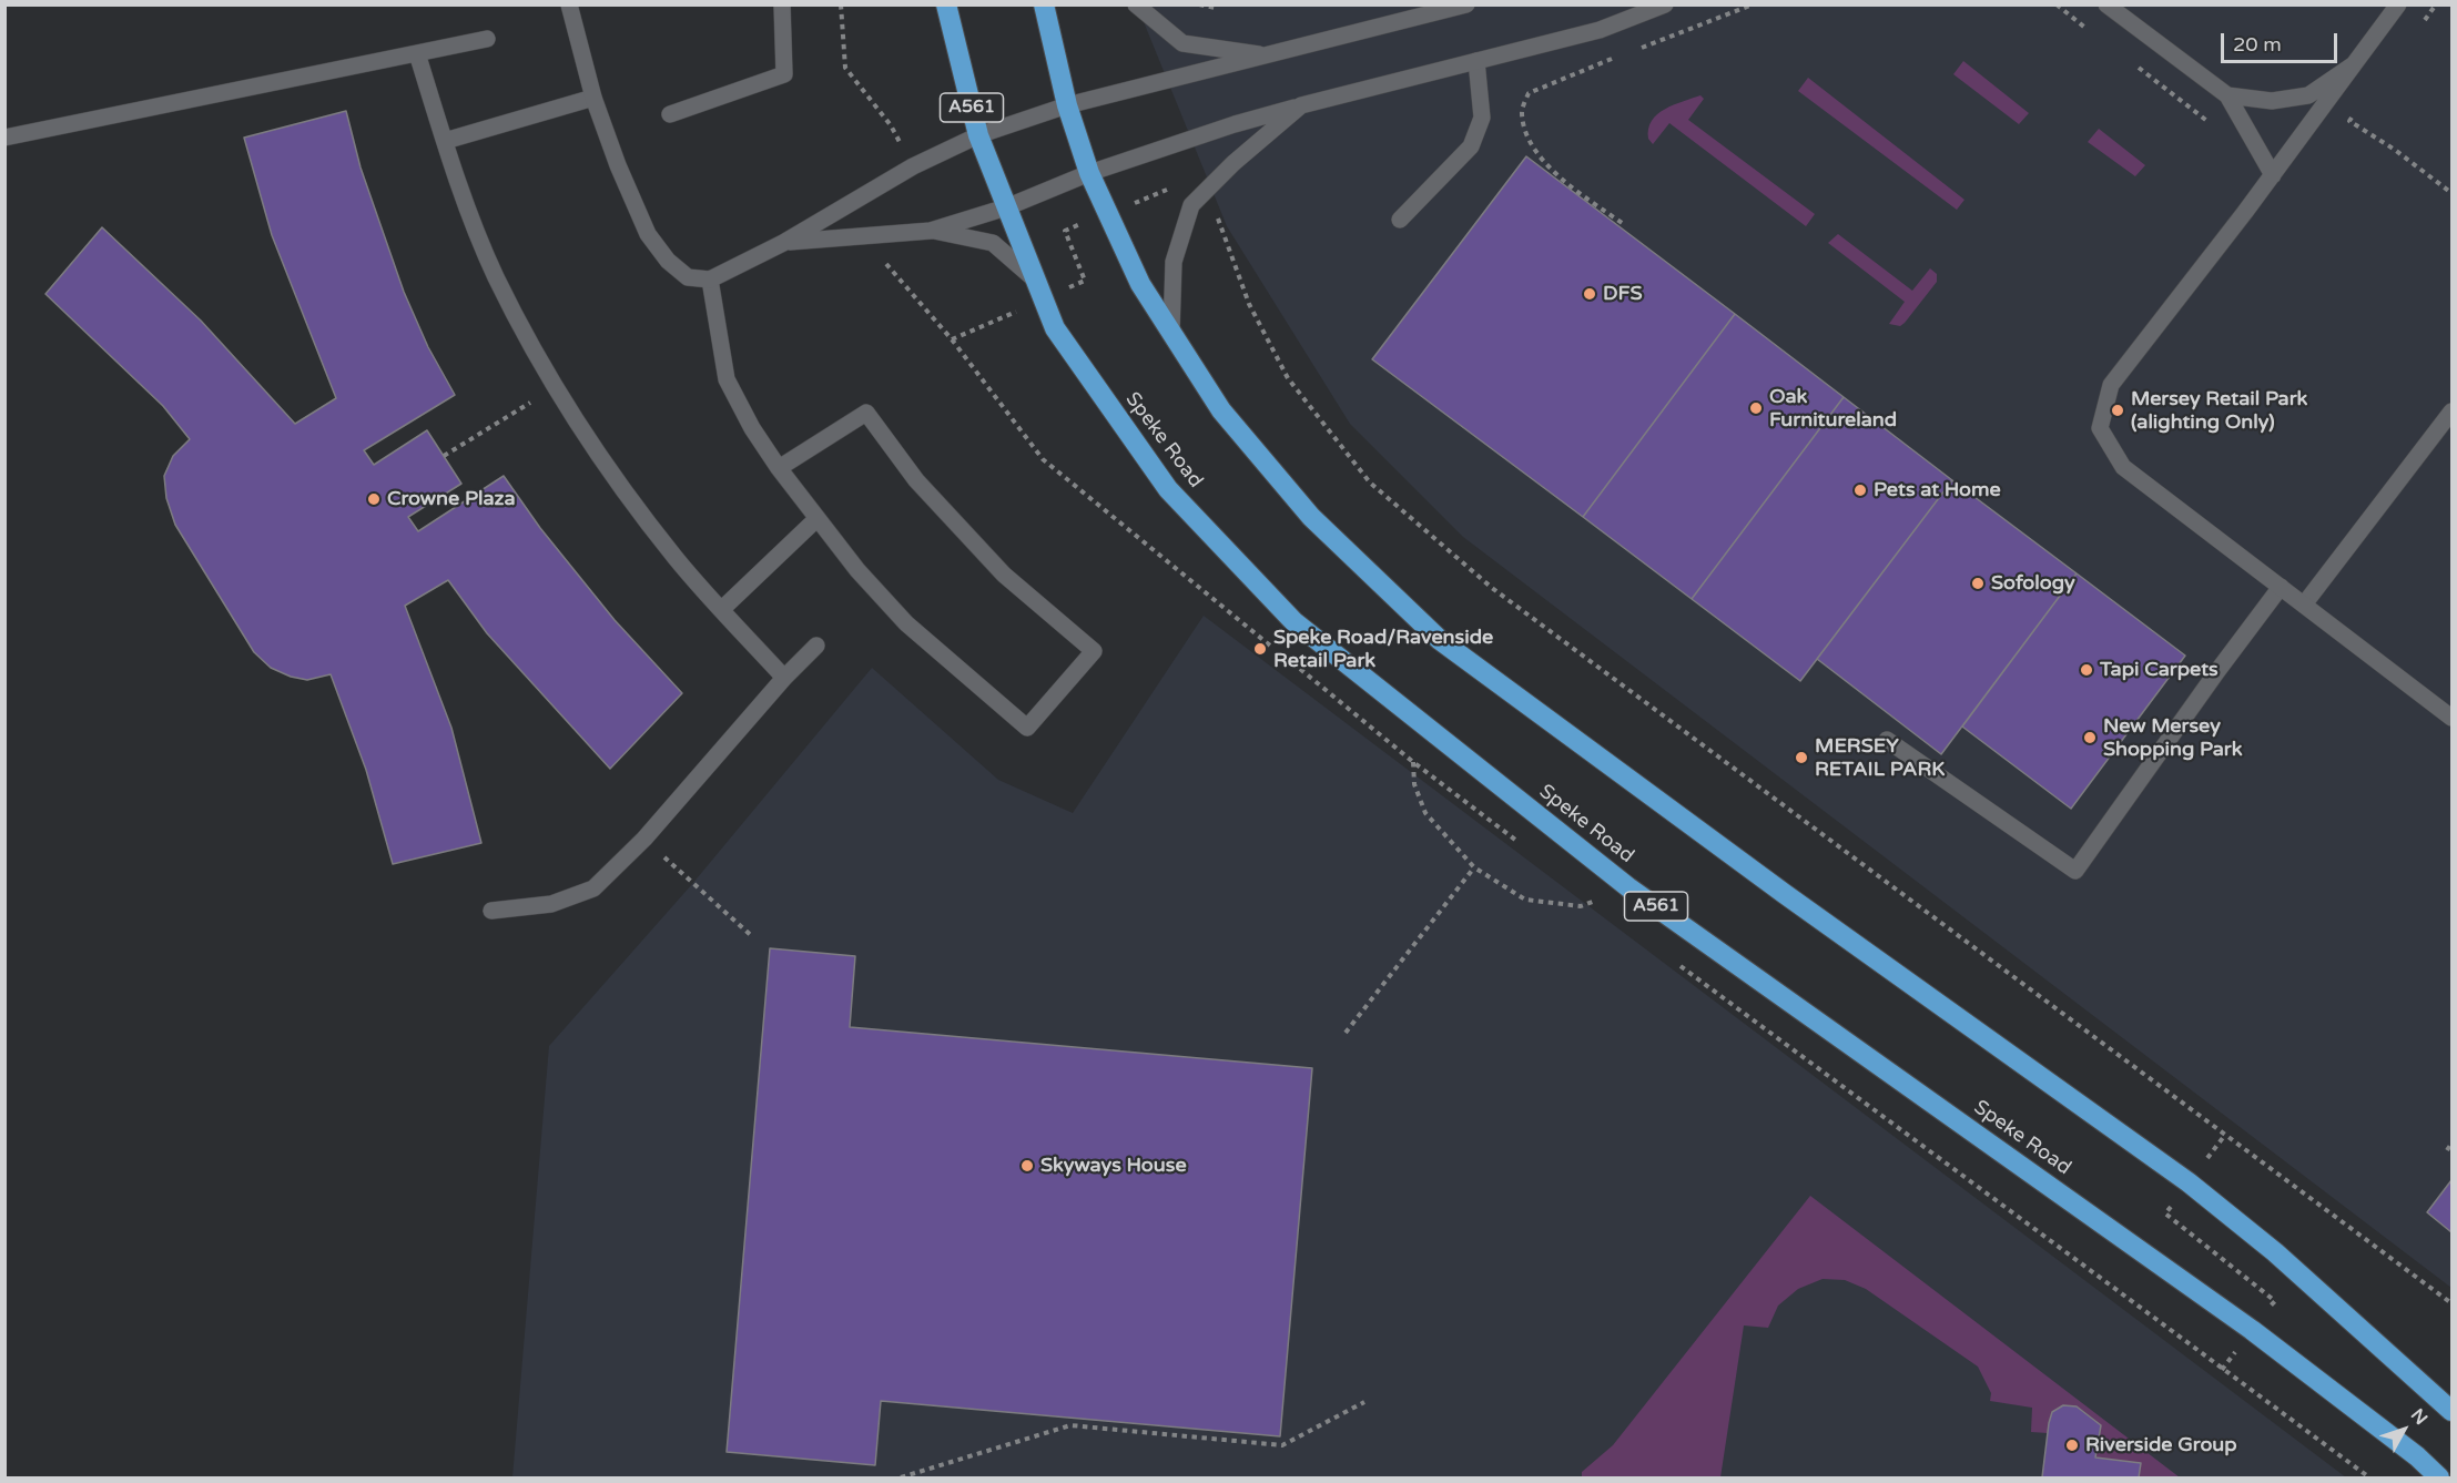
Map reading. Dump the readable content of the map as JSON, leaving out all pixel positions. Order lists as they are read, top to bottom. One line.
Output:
{"streets":{"highway":["A561","Speke Road"]},"places":["DFS","Oak Furnitureland","Mersey Retail Park (alighting Only)","Pets at Home","Crowne Plaza","Sofology","Speke Road/Ravenside Retail Park","Tapi Carpets","New Mersey Shopping Park","MERSEY RETAIL PARK","Skyways House","Riverside Group"],"scale_bar":"20 m","north":"top right"}
